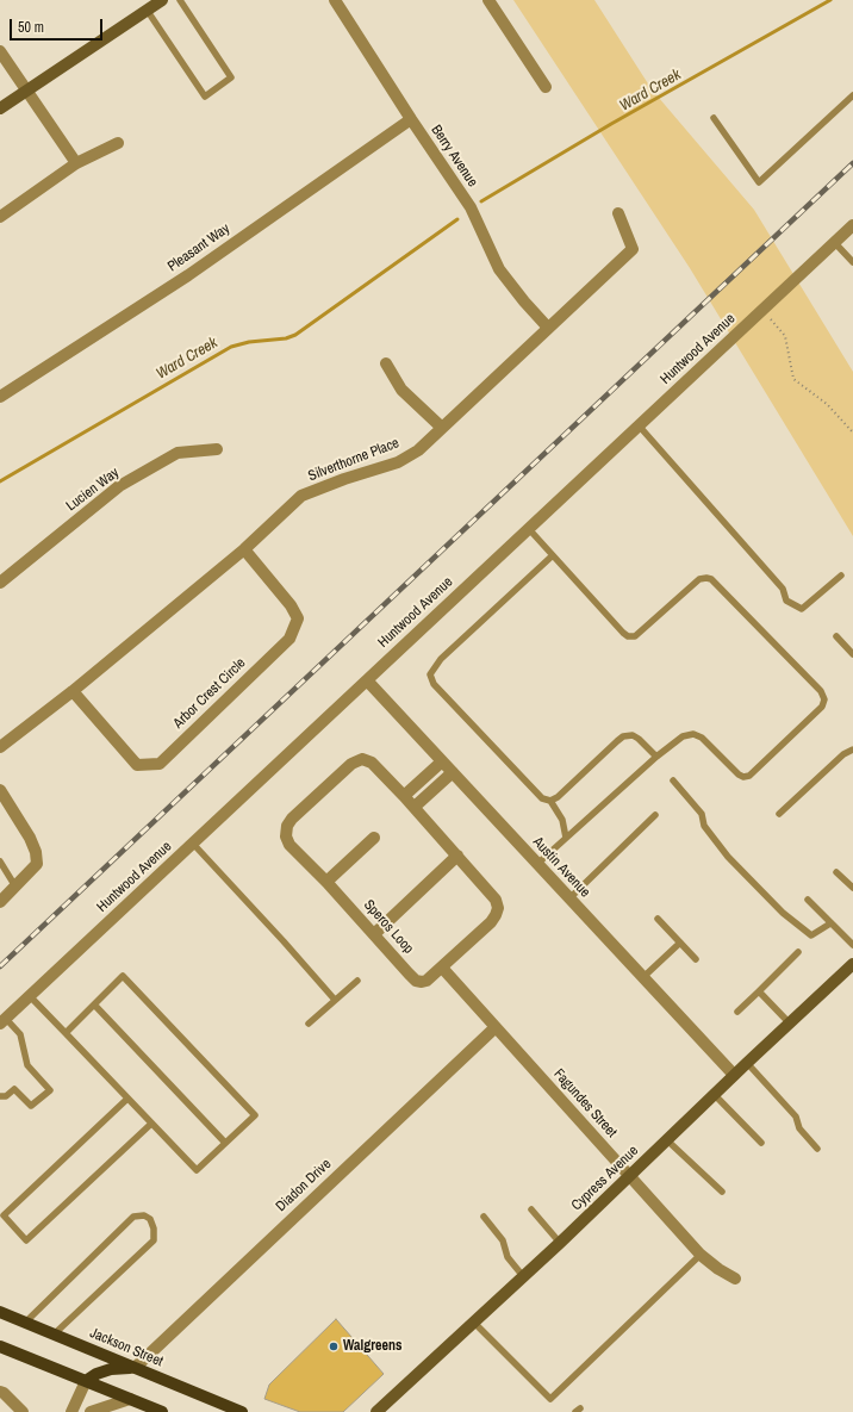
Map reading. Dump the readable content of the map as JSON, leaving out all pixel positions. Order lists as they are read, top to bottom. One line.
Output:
{"streets":{"main road":["Jackson Street"],"street":["Berry Avenue","Pleasant Way","Huntwood Avenue","Silverthorne Place","Lucien Way","Arbor Crest Circle","Austin Avenue","Speros Loop","Fagundes Street","Cypress Avenue","Diadon Drive"]},"crossings":[["Berry Avenue","Pleasant Way"],["Berry Avenue","Silverthorne Place"],["Huntwood Avenue","Austin Avenue"],["Silverthorne Place","Arbor Crest Circle"],["Austin Avenue","Cypress Avenue"],["Speros Loop","Fagundes Street"],["Fagundes Street","Cypress Avenue"],["Fagundes Street","Diadon Drive"],["Diadon Drive","Jackson Street"]],"water":["Ward Creek"],"places":["Walgreens"],"scale_bar":"50 m"}
